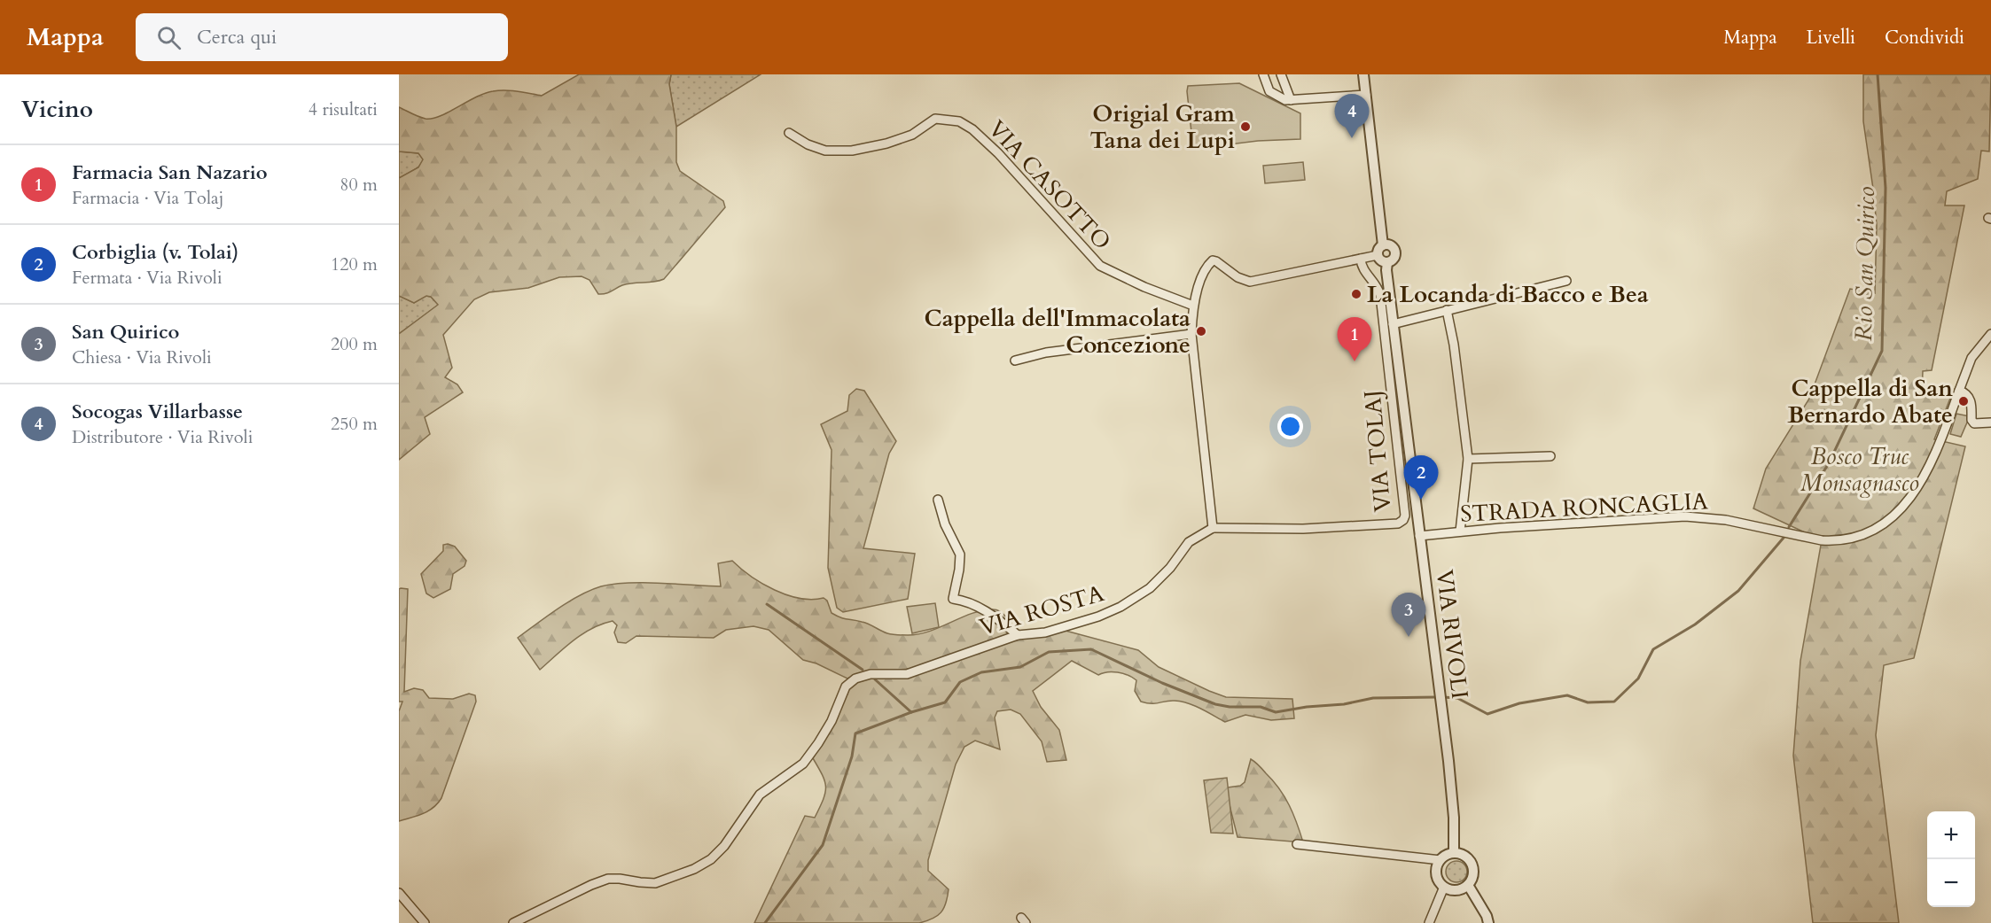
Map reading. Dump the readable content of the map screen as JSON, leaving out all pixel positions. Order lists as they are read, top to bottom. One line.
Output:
{"streets":{"street":["VIA CASOTTO","VIA TOLAJ","STRADA RONCAGLIA","VIA ROSTA","VIA RIVOLI"]},"crossings":[["VIA TOLAJ","VIA ROSTA"],["STRADA RONCAGLIA","VIA RIVOLI"]],"water":["Rio San Quirico"],"parks":["Bosco Truc Monsagnasco"],"places":["Origial Gram Tana dei Lupi","La Locanda di Bacco e Bea","Cappella dell'Immacolata Concezione","Cappella di San Bernardo Abate"],"page":{"header":"Mappa","search":"Cerca qui","nav":["Mappa","Livelli","Condividi"],"heading":["Vicino","4 risultati"],"pins":["4","1","2","3"],"list":[{"mark":"1","name":"Farmacia San Nazario","note":"Farmacia · Via Tolaj","value":"80 m"},{"mark":"2","name":"Corbiglia (v. Tolai)","note":"Fermata · Via Rivoli","value":"120 m"},{"mark":"3","name":"San Quirico","note":"Chiesa · Via Rivoli","value":"200 m"},{"mark":"4","name":"Socogas Villarbasse","note":"Distributore · Via Rivoli","value":"250 m"}],"map_buttons":["+","−"]}}
